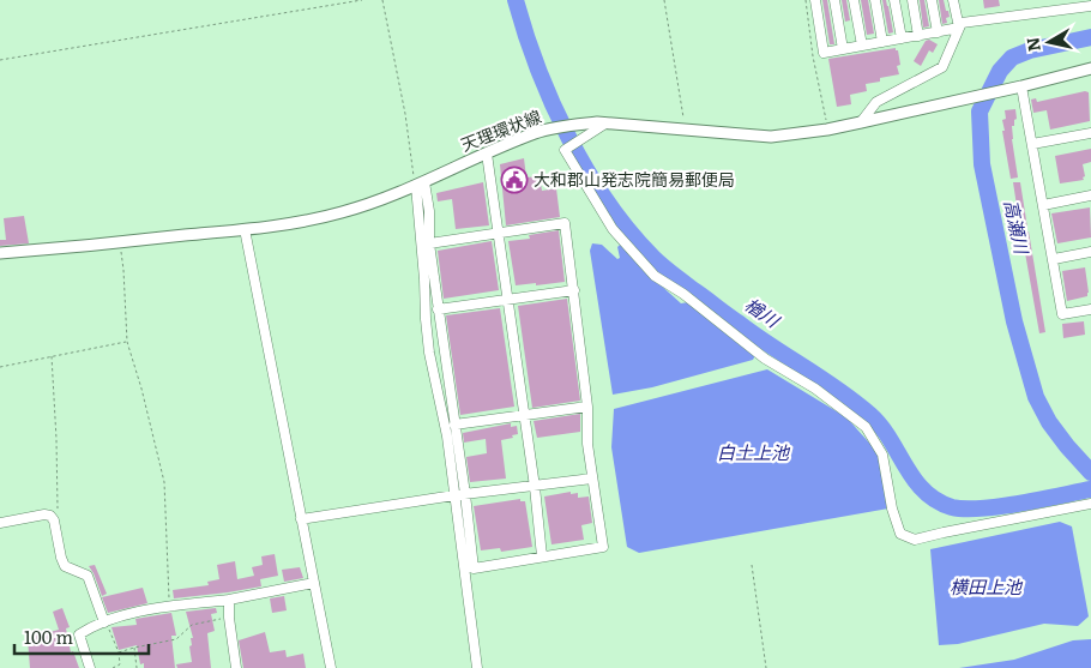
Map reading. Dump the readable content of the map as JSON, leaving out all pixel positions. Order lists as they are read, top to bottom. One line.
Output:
{"streets":{"main road":["天理環状線"]},"water":["高瀬川","楢川","白土上池","横田上池"],"places":{"public building":["大和郡山発志院簡易郵便局"]},"scale_bar":"100 m","north":"left"}
